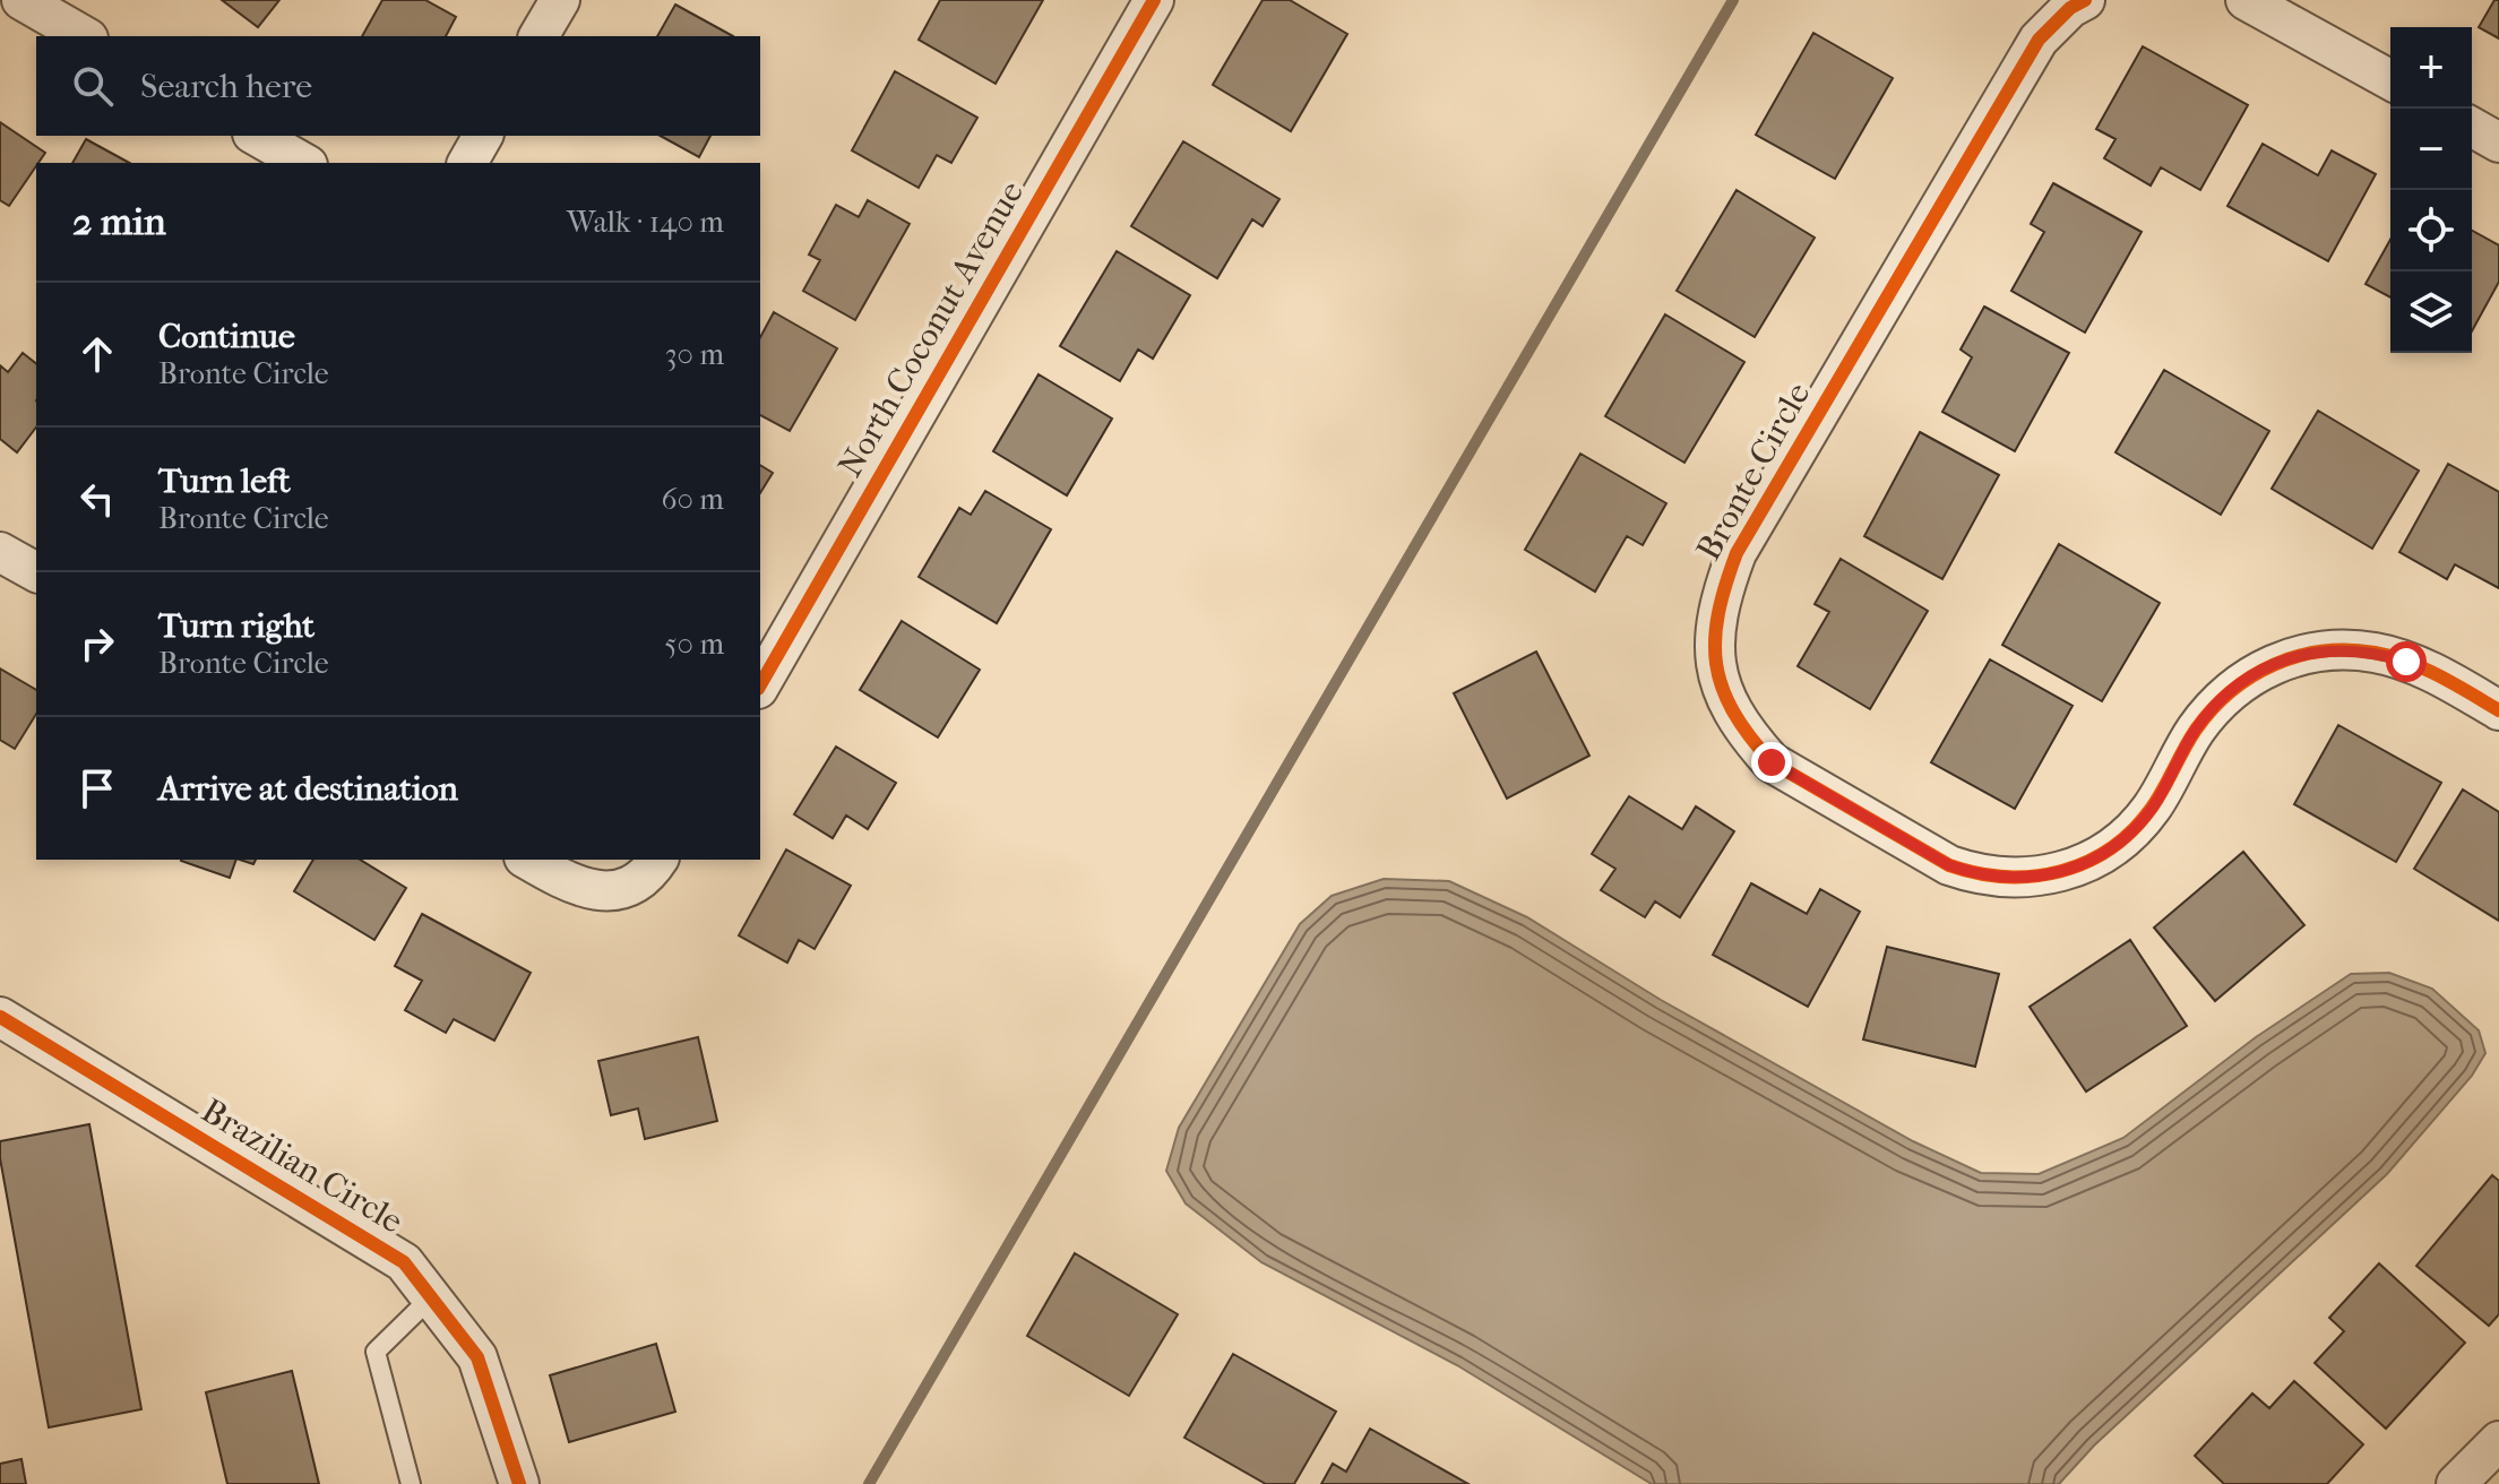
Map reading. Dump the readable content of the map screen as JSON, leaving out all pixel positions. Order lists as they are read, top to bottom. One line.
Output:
{"streets":{"street":["North Coconut Avenue","Bronte Circle","Brazilian Circle"]},"page":{"map_buttons":["+","−"],"search":"Search here","heading":["2 min","Walk · 140 m"],"list":[["Continue","Bronte Circle","30 m"],["Turn left","Bronte Circle","60 m"],["Turn right","Bronte Circle","50 m"],"Arrive at destination"]}}
